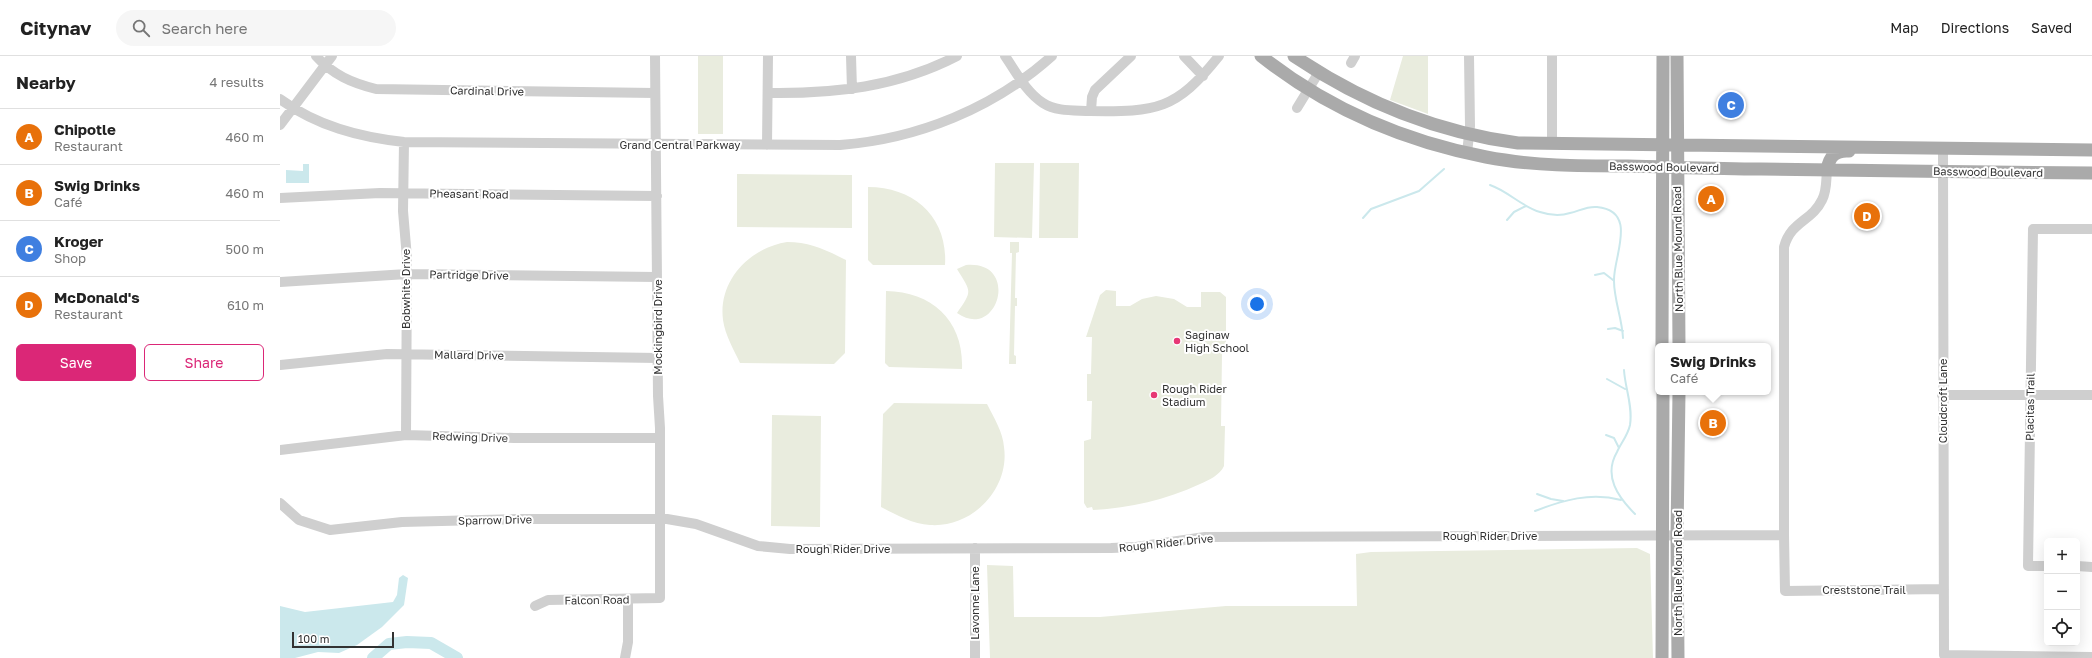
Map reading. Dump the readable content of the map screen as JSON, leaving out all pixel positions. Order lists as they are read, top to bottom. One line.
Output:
{"streets":{"main road":["Basswood Boulevard","North Blue Mound Road"],"street":["Cardinal Drive","Grand Central Parkway","Pheasant Road","Partridge Drive","Bobwhite Drive","Mockingbird Drive","Mallard Drive","Cloudcroft Lane","Placitas Trail","Redwing Drive","Sparrow Drive","Rough Rider Drive","Creststone Trail","Falcon Road","Lavonne Lane"]},"crossings":[["Cardinal Drive","Mockingbird Drive"],["Grand Central Parkway","Bobwhite Drive"],["Grand Central Parkway","Mockingbird Drive"],["Basswood Boulevard","North Blue Mound Road"],["Basswood Boulevard","Cloudcroft Lane"],["Pheasant Road","Bobwhite Drive"],["Pheasant Road","Mockingbird Drive"],["North Blue Mound Road","Rough Rider Drive"],["Partridge Drive","Bobwhite Drive"],["Partridge Drive","Mockingbird Drive"],["Bobwhite Drive","Mallard Drive"],["Bobwhite Drive","Redwing Drive"],["Mockingbird Drive","Mallard Drive"],["Mockingbird Drive","Redwing Drive"],["Mockingbird Drive","Sparrow Drive"],["Mockingbird Drive","Rough Rider Drive"],["Mockingbird Drive","Falcon Road"],["Cloudcroft Lane","Creststone Trail"],["Sparrow Drive","Rough Rider Drive"],["Rough Rider Drive","Creststone Trail"],["Rough Rider Drive","Lavonne Lane"]],"places":["Saginaw High School","Rough Rider Stadium"],"scale_bar":"100 m","page":{"header":"Citynav","search":"Search here","nav":["Map","Directions","Saved"],"heading":["Nearby","4 results"],"pins":["C","A","D","B"],"list":[{"mark":"A","name":"Chipotle","note":"Restaurant","value":"460 m"},{"mark":"B","name":"Swig Drinks","note":"Café","value":"460 m"},{"mark":"C","name":"Kroger","note":"Shop","value":"500 m"},{"mark":"D","name":"McDonald's","note":"Restaurant","value":"610 m"}],"buttons":["Save","Share"],"popup":["Swig Drinks","Café"],"map_buttons":["+","−"],"scale":"100 m"}}
